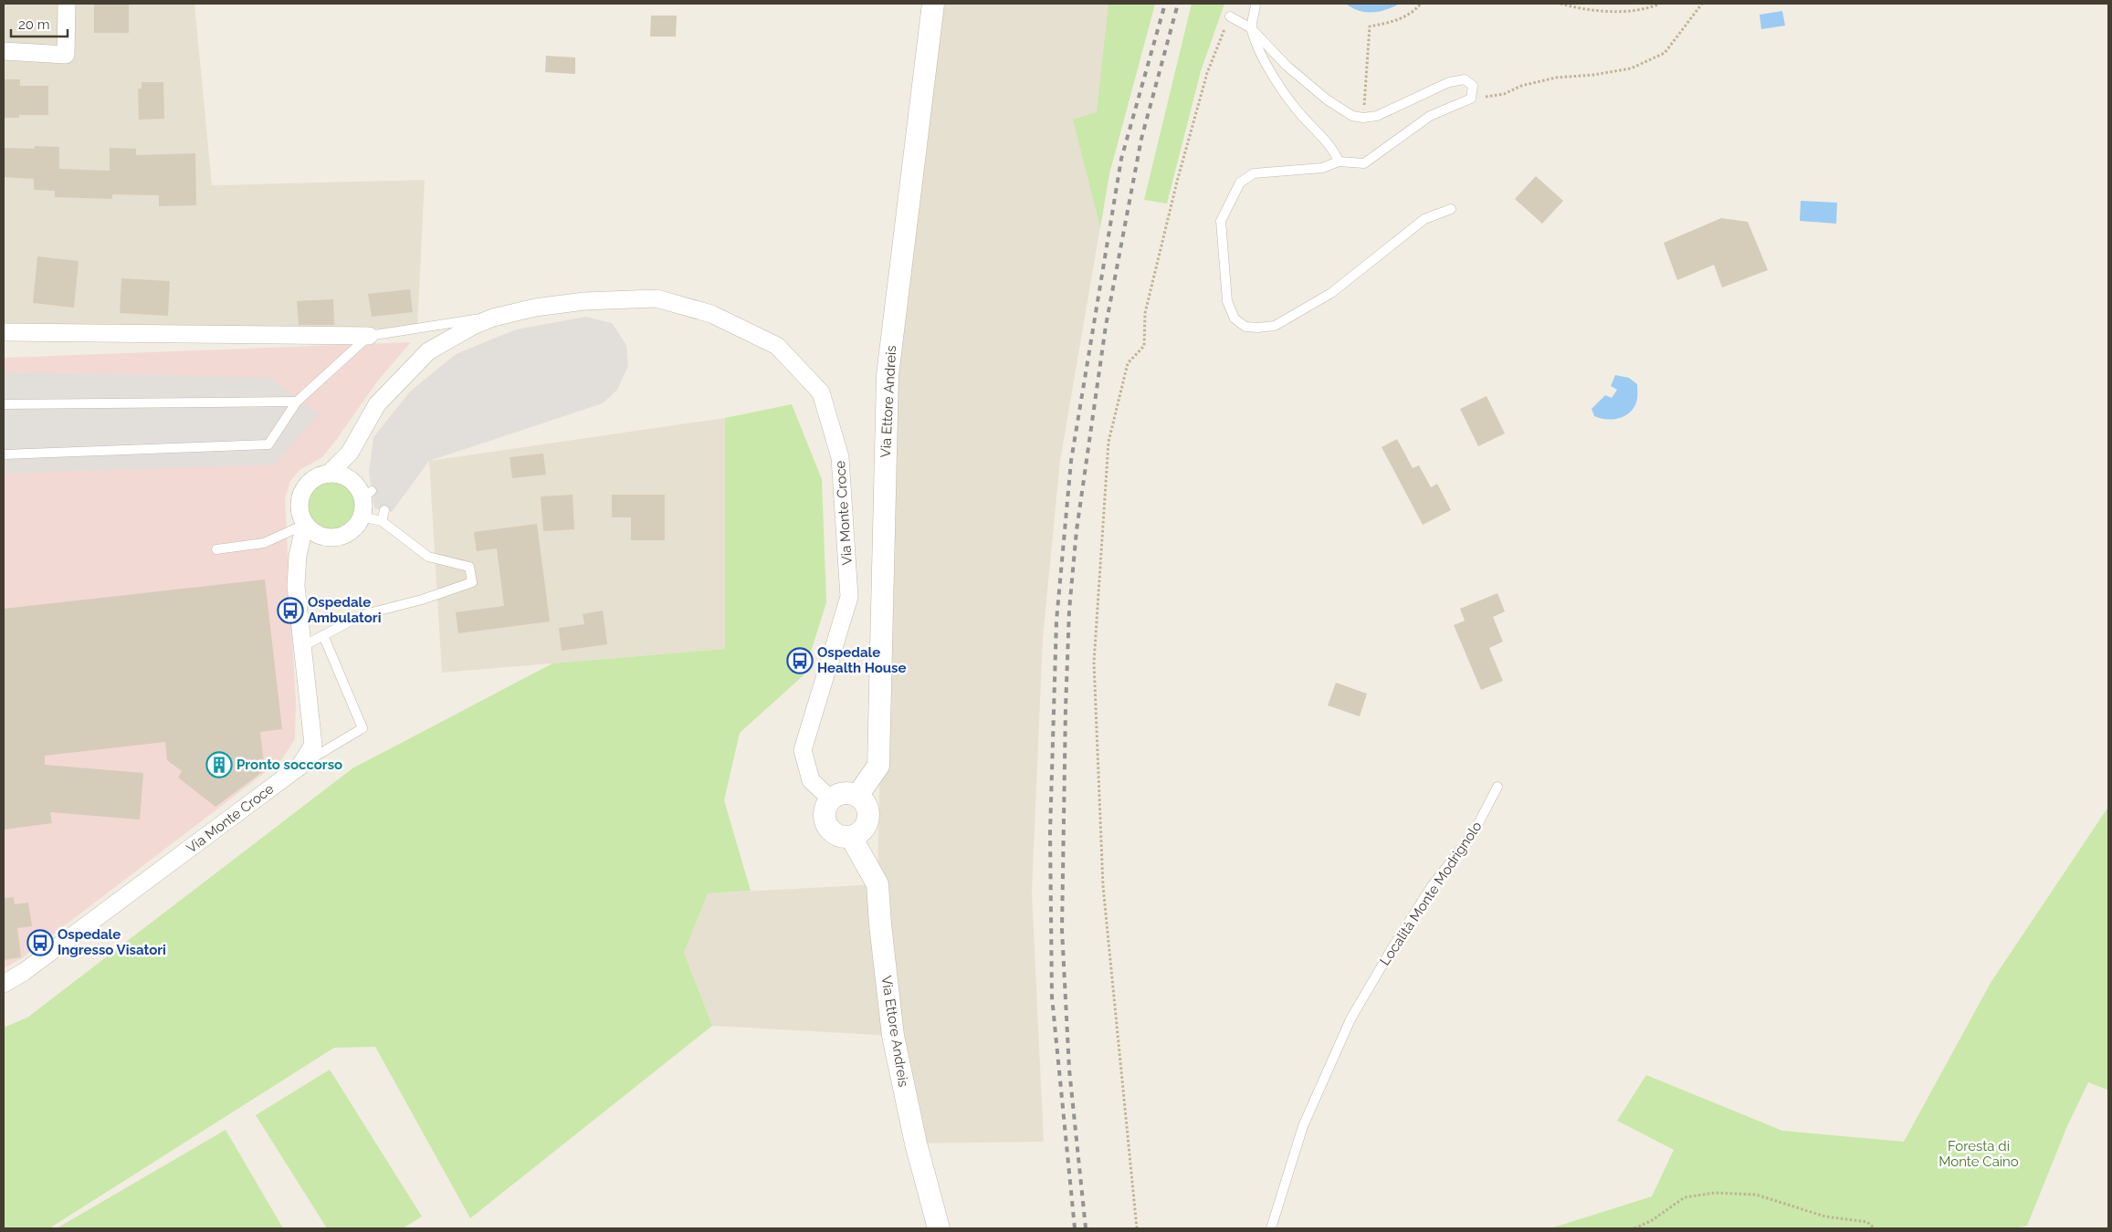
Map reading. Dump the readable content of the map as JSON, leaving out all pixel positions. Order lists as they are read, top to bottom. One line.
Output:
{"streets":{"street":["Via Ettore Andreis","Via Monte Croce"],"lane":["Località Monte Modrignolo"]},"crossings":[["Via Ettore Andreis","Via Monte Croce"]],"parks":["Foresta di Monte Caino"],"places":{"bus stop":["Ospedale Ambulatori","Ospedale Health House","Ospedale Ingresso Visatori"],"building":["Pronto soccorso"]},"scale_bar":"20 m"}
